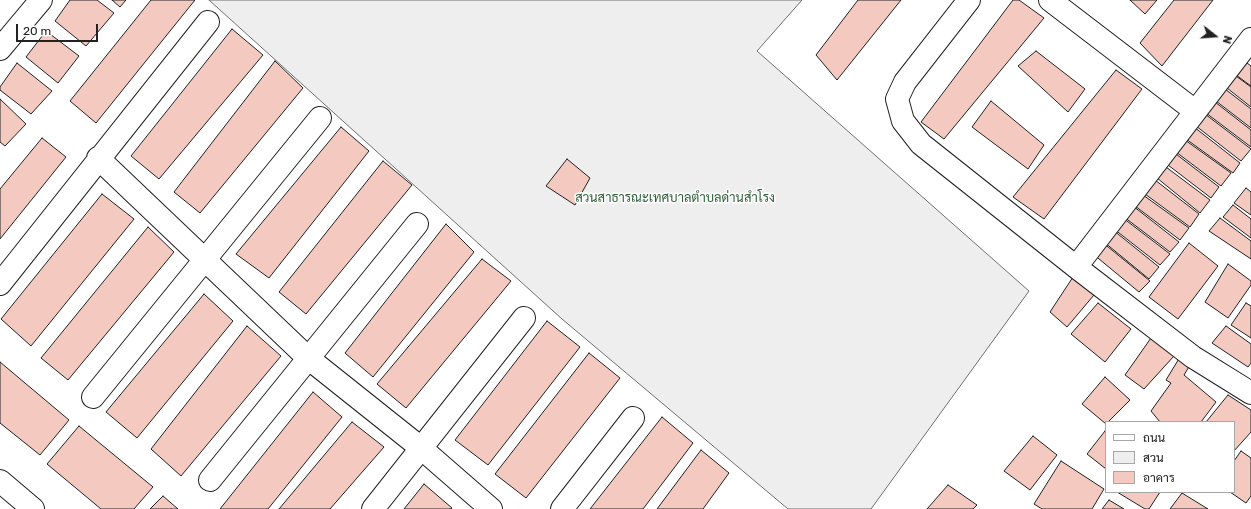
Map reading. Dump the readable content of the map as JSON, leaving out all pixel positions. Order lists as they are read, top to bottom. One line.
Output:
{"parks":["สวนสาธารณะเทศบาลตำบลด่านสำโรง"],"legend":["ถนน","สวน","อาคาร"],"scale_bar":"20 m","north":"right"}
